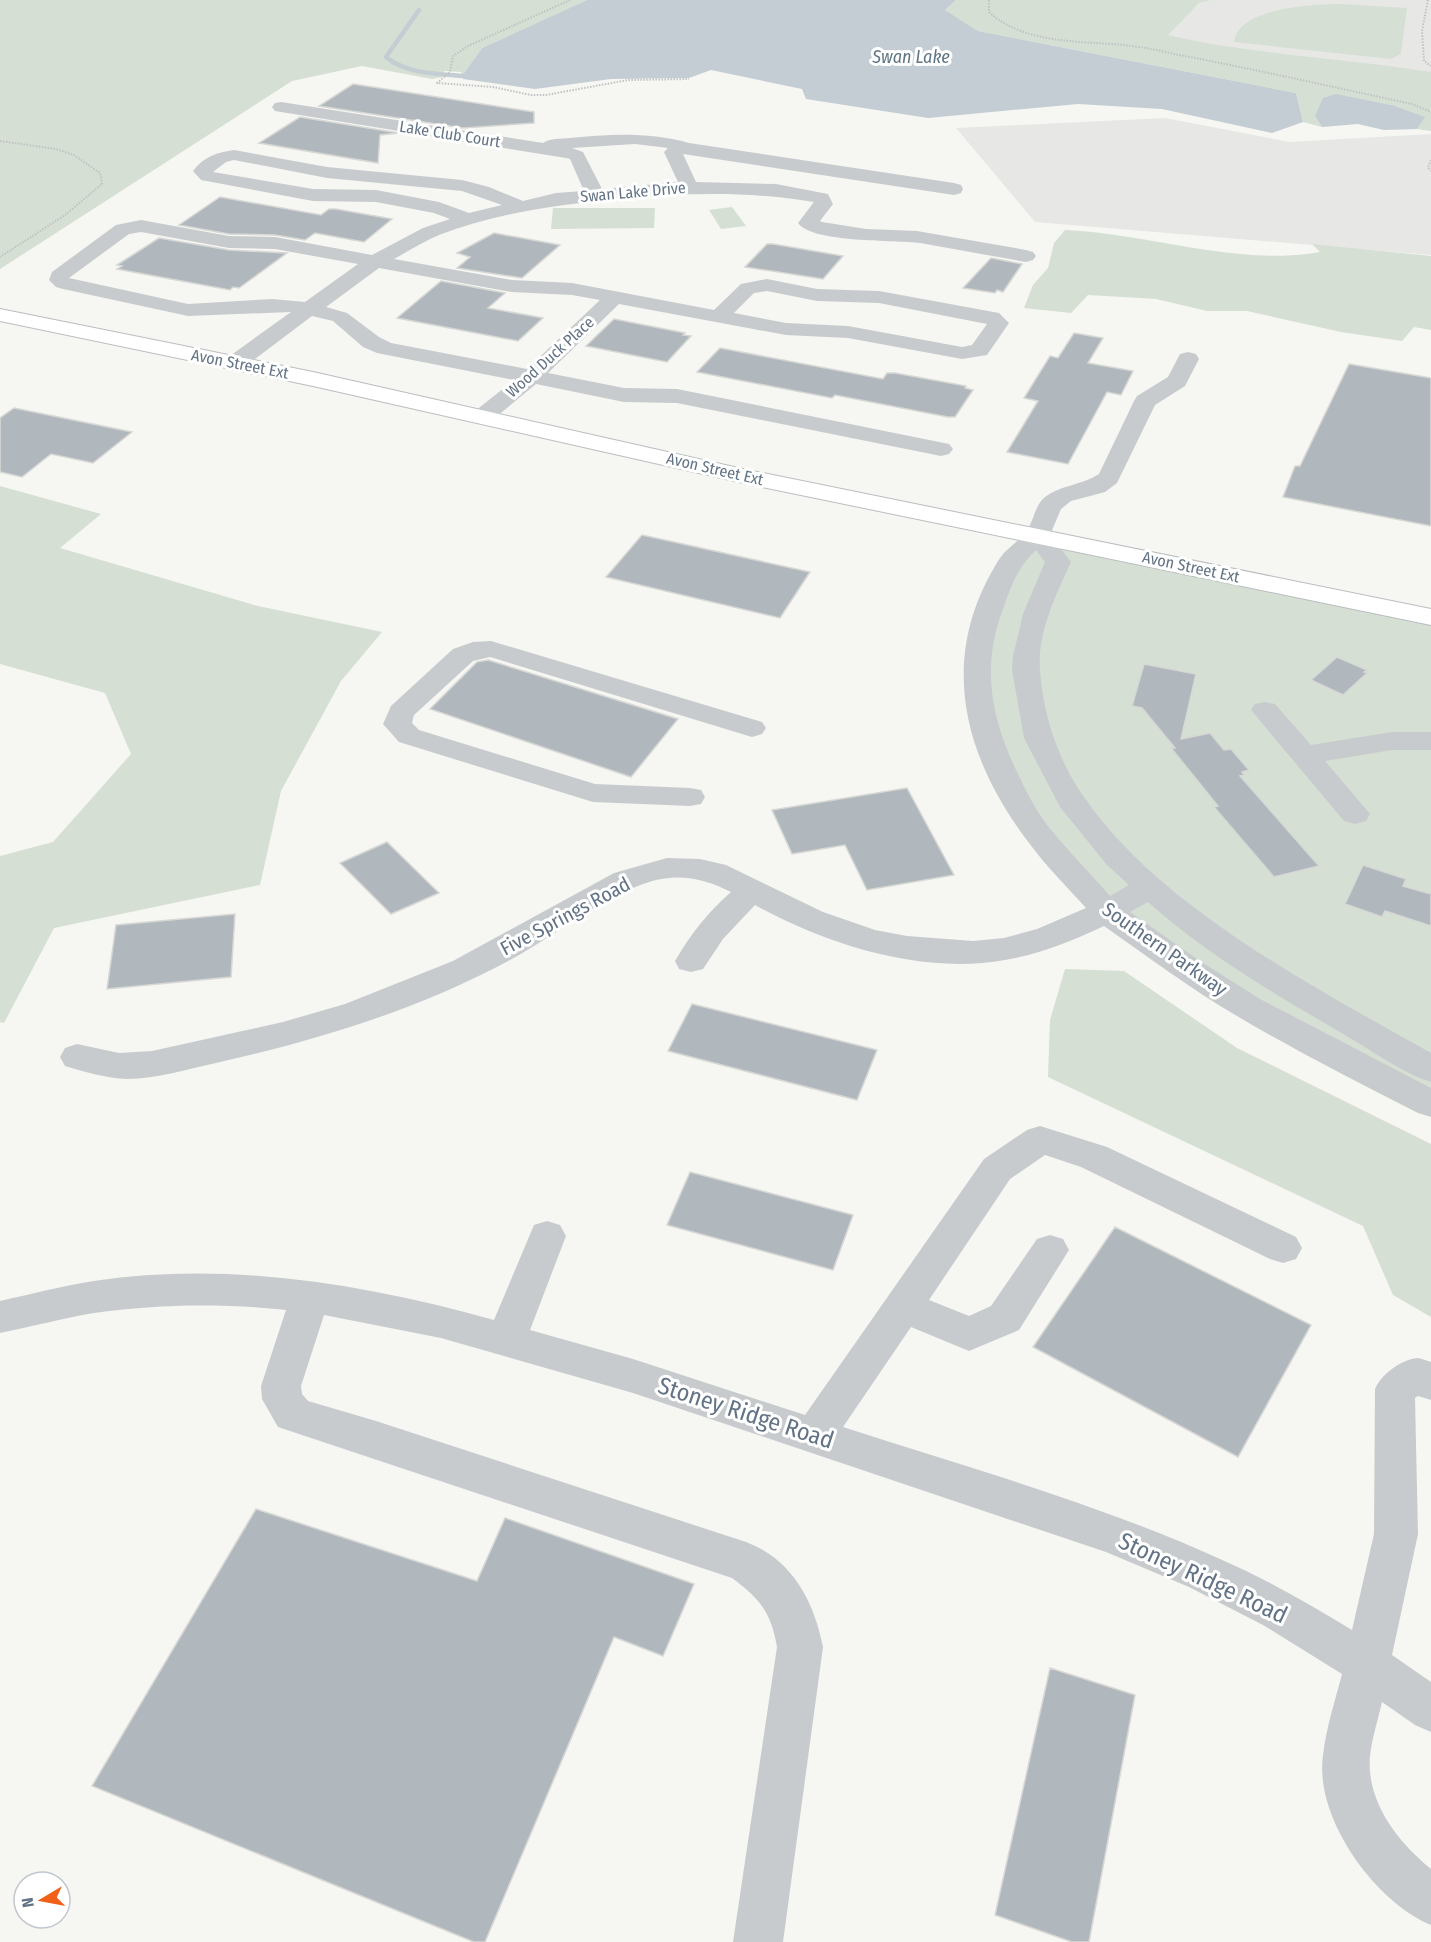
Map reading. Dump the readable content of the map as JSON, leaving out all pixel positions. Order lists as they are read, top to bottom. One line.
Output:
{"streets":{"main road":["Avon Street Ext"],"street":["Lake Club Court","Swan Lake Drive","Wood Duck Place","Five Springs Road","Southern Parkway","Stoney Ridge Road"]},"crossings":[["Swan Lake Drive","Avon Street Ext"],["Wood Duck Place","Avon Street Ext"],["Avon Street Ext","Southern Parkway"],["Five Springs Road","Southern Parkway"]],"water":["Swan Lake"],"north":"left"}
